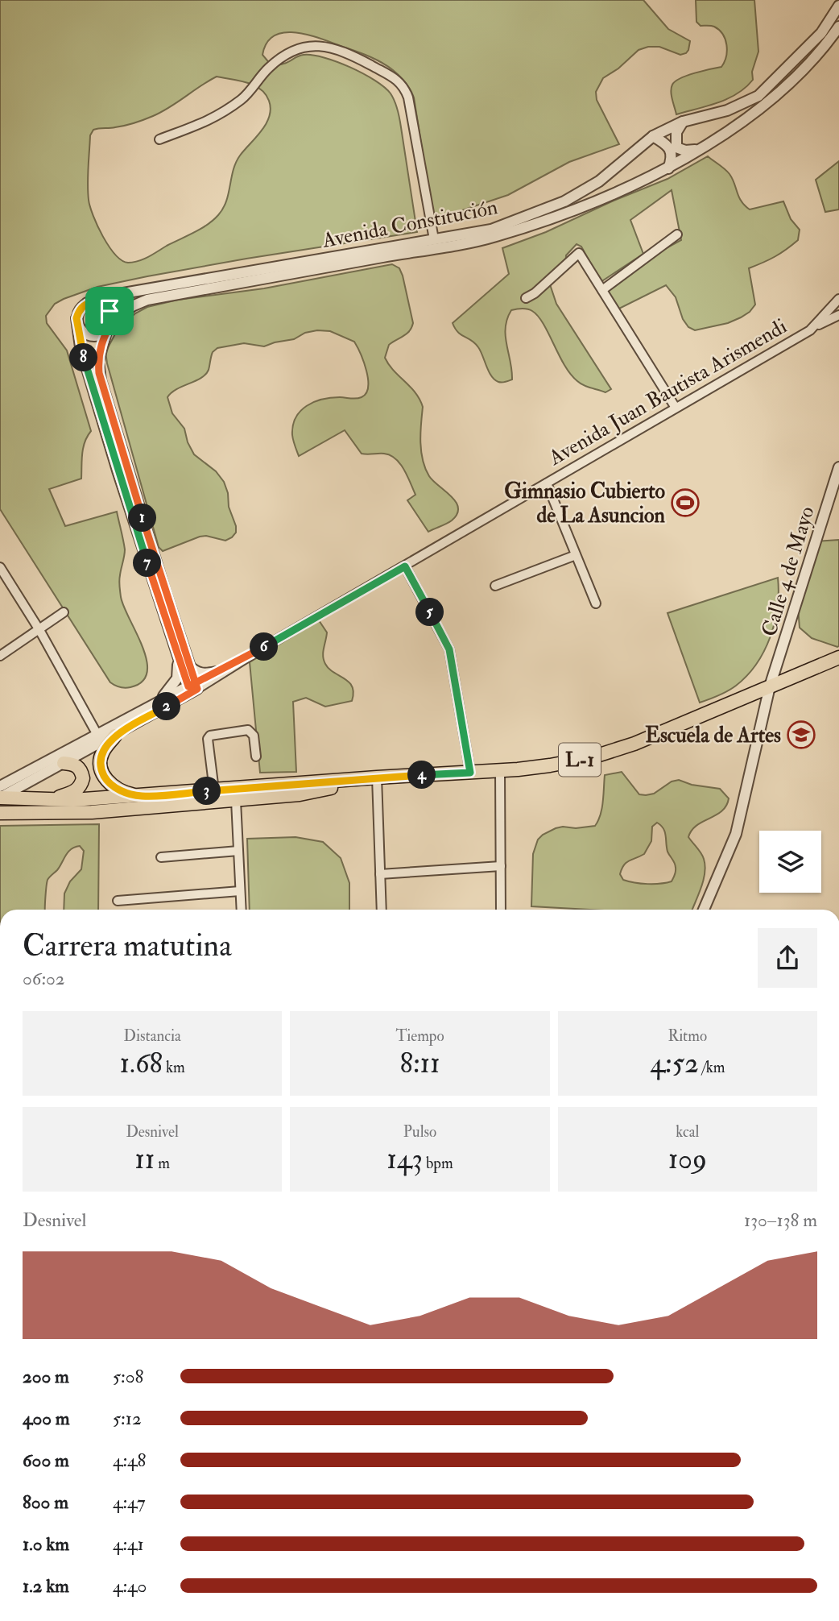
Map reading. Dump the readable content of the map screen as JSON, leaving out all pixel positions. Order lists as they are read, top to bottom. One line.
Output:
{"streets":{"main road":["L-1"],"street":["Avenida Constitución","Avenida Juan Bautista Arismendi","Calle 4 de Mayo"]},"crossings":[["Avenida Juan Bautista Arismendi","L-1"],["Calle 4 de Mayo","L-1"]],"places":{"sports":["Gimnasio Cubierto de La Asuncion"],"school or university":["Escuela de Artes"]},"page":{"pins":["8","1","7","5","6","2","4","3"],"heading":["Carrera matutina","06:02"],"stats":[["Distancia","1.68 km"],["Tiempo","8:11"],["Ritmo","4:52 /km"],["Desnivel","11 m"],["Pulso","143 bpm"],["kcal","109"]],"chart":["Desnivel","130–138 m"],"list":[{"name":"200 m","note":"5:08"},{"name":"400 m","note":"5:12"},{"name":"600 m","note":"4:48"},{"name":"800 m","note":"4:47"},{"name":"1.0 km","note":"4:41"},{"name":"1.2 km","note":"4:40"}]}}
